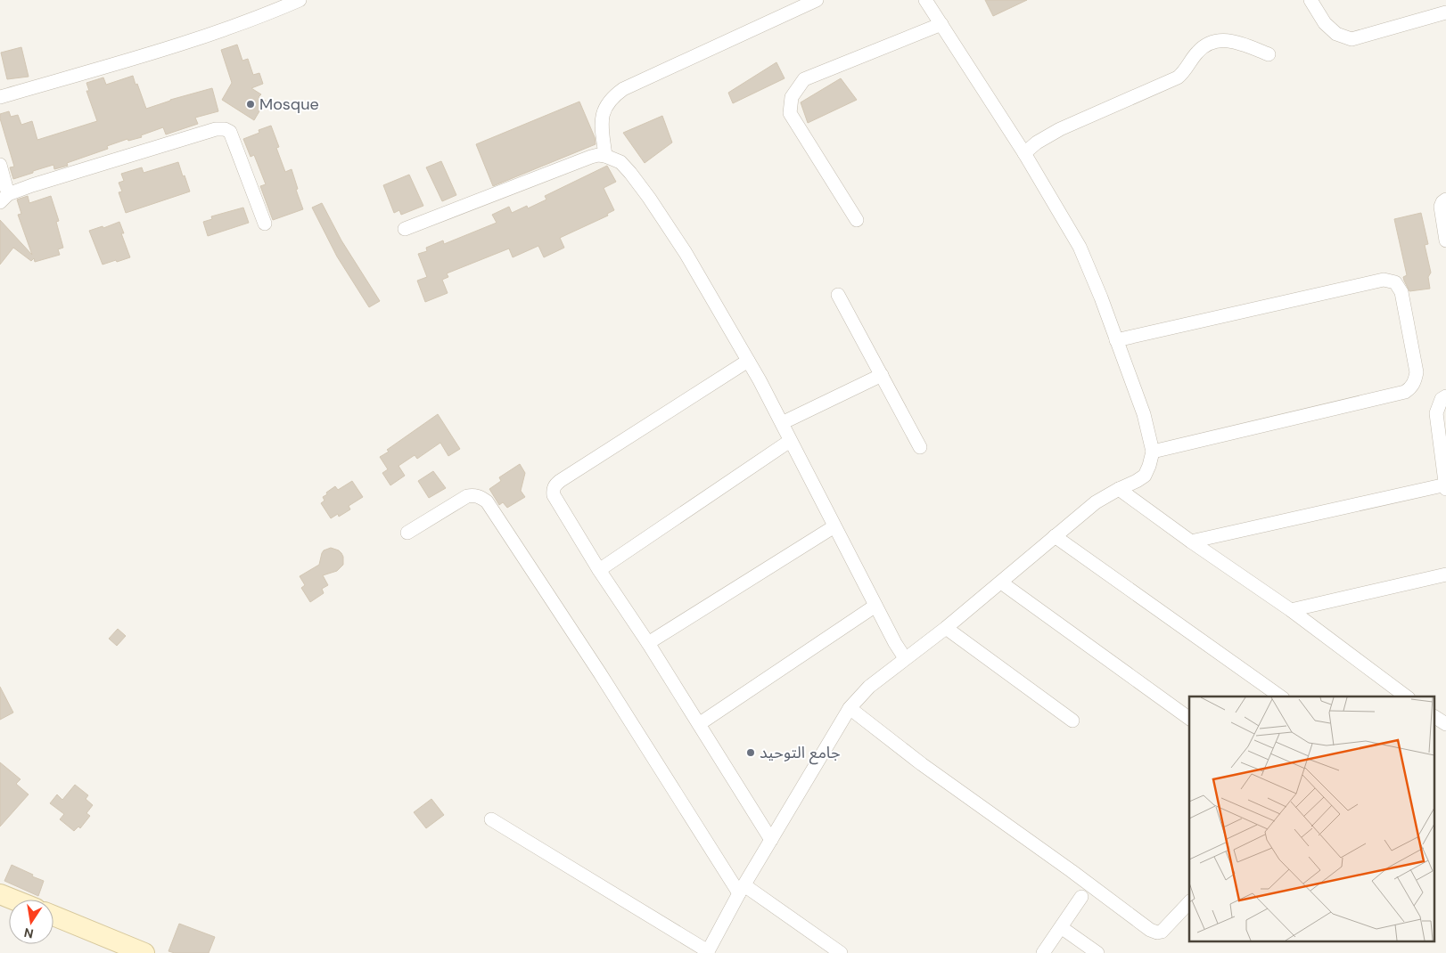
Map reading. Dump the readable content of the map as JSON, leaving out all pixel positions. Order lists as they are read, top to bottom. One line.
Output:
{"places":["Mosque","جامع التوحيد"],"north":"bottom"}
